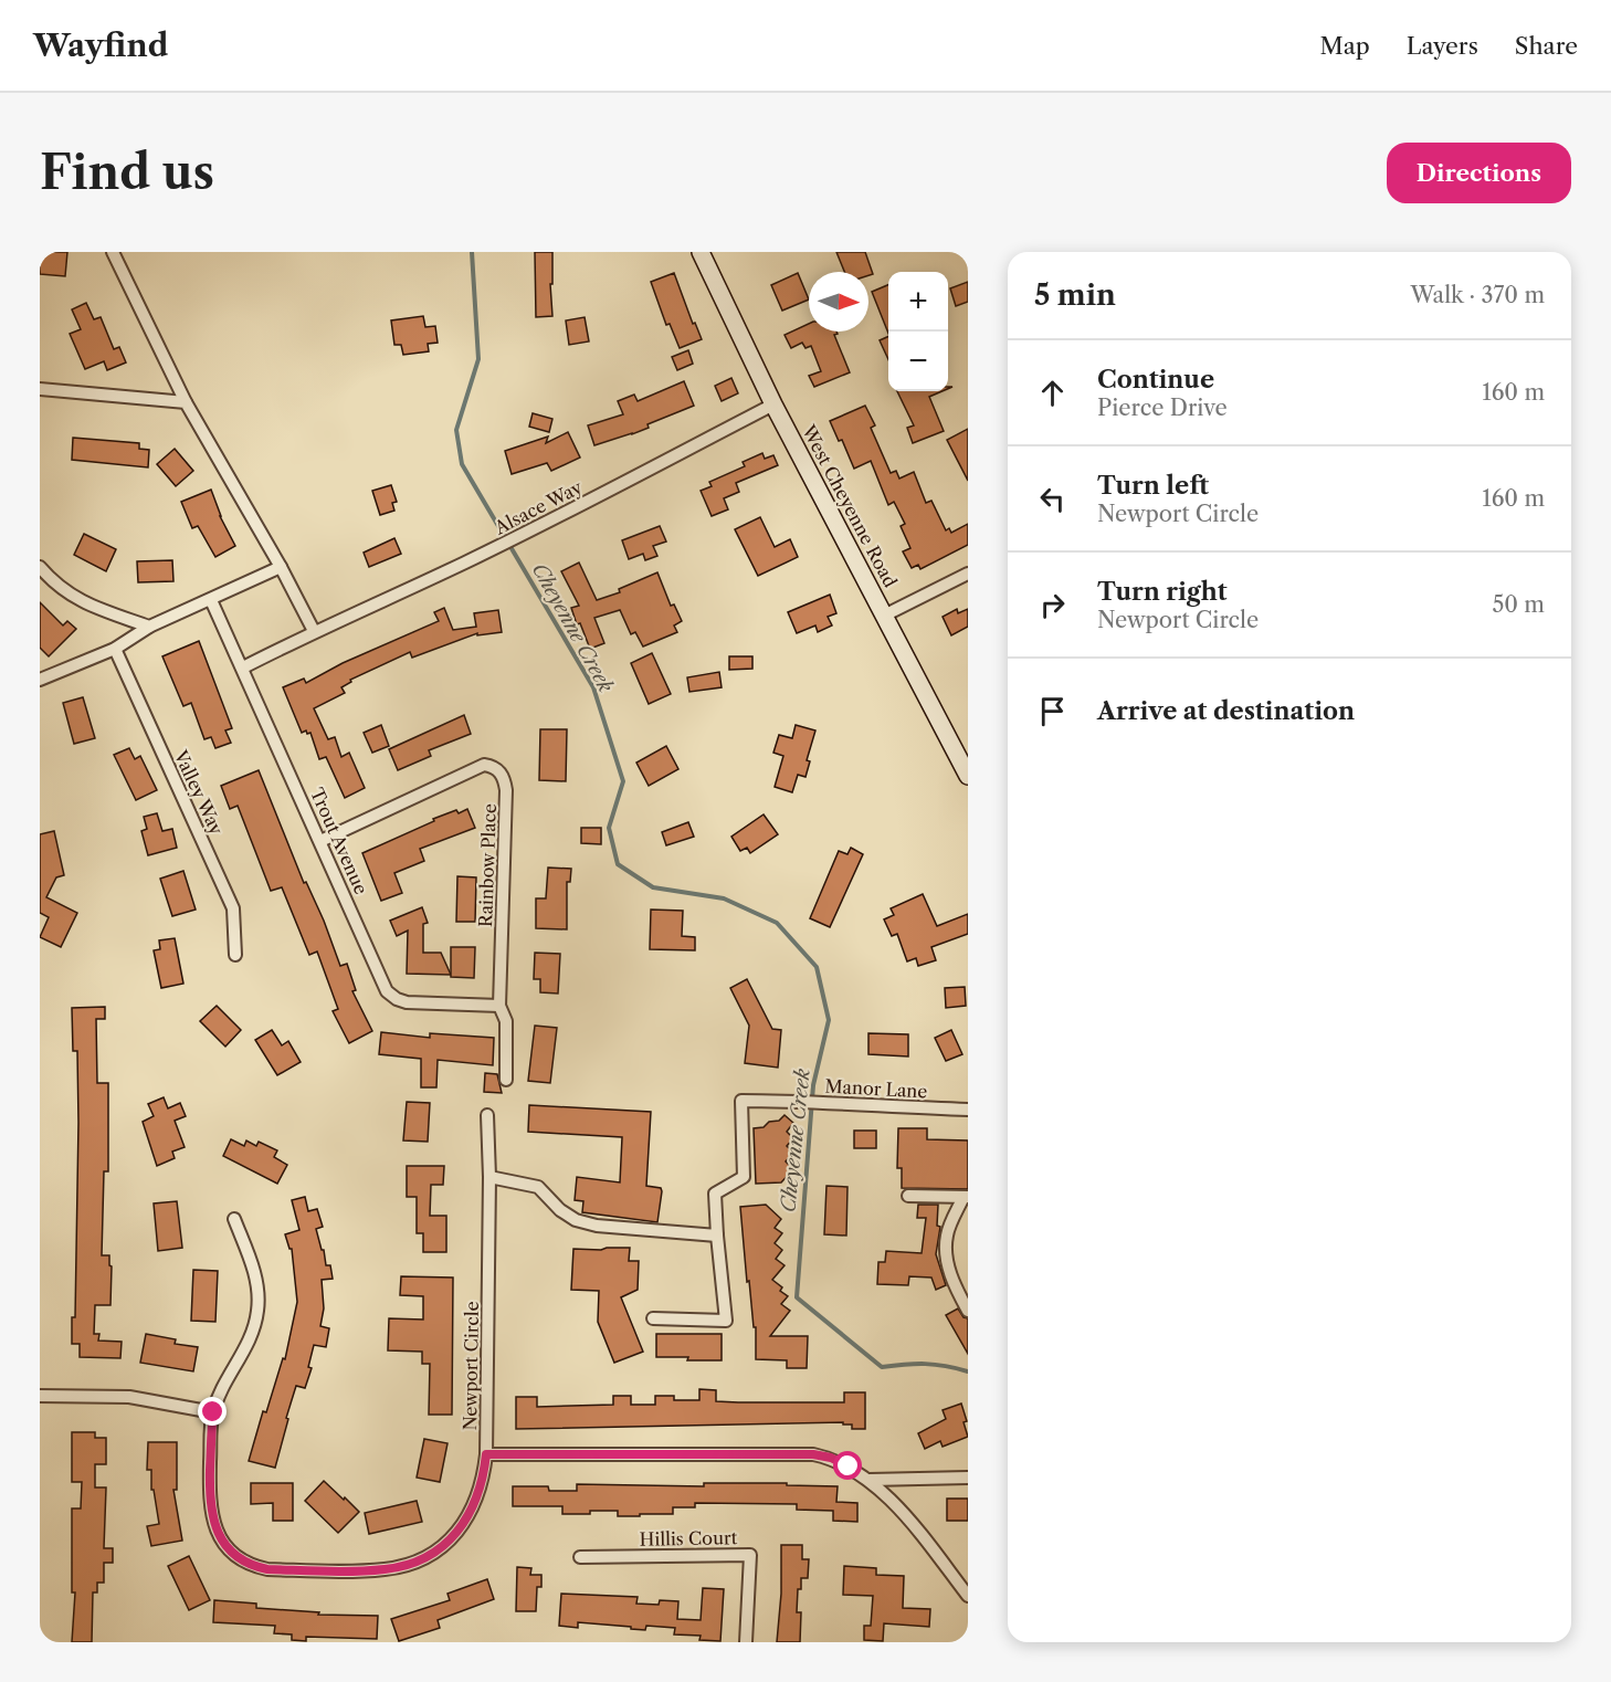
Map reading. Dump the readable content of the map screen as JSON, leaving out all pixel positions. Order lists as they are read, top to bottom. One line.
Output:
{"streets":{"main road":["West Cheyenne Road"],"street":["Alsace Way","Valley Way","Trout Avenue","Rainbow Place","Manor Lane","Newport Circle","Hillis Court"]},"crossings":[["West Cheyenne Road","Alsace Way"],["Alsace Way","Trout Avenue"],["Trout Avenue","Rainbow Place"]],"water":["Cheyenne Creek"],"north":"right","page":{"header":"Wayfind","nav":["Map","Layers","Share"],"buttons":"Directions","title":"Find us","heading":["5 min","Walk · 370 m"],"map_buttons":["+","−"],"list":[["Continue","Pierce Drive","160 m"],["Turn left","Newport Circle","160 m"],["Turn right","Newport Circle","50 m"],"Arrive at destination"]}}
